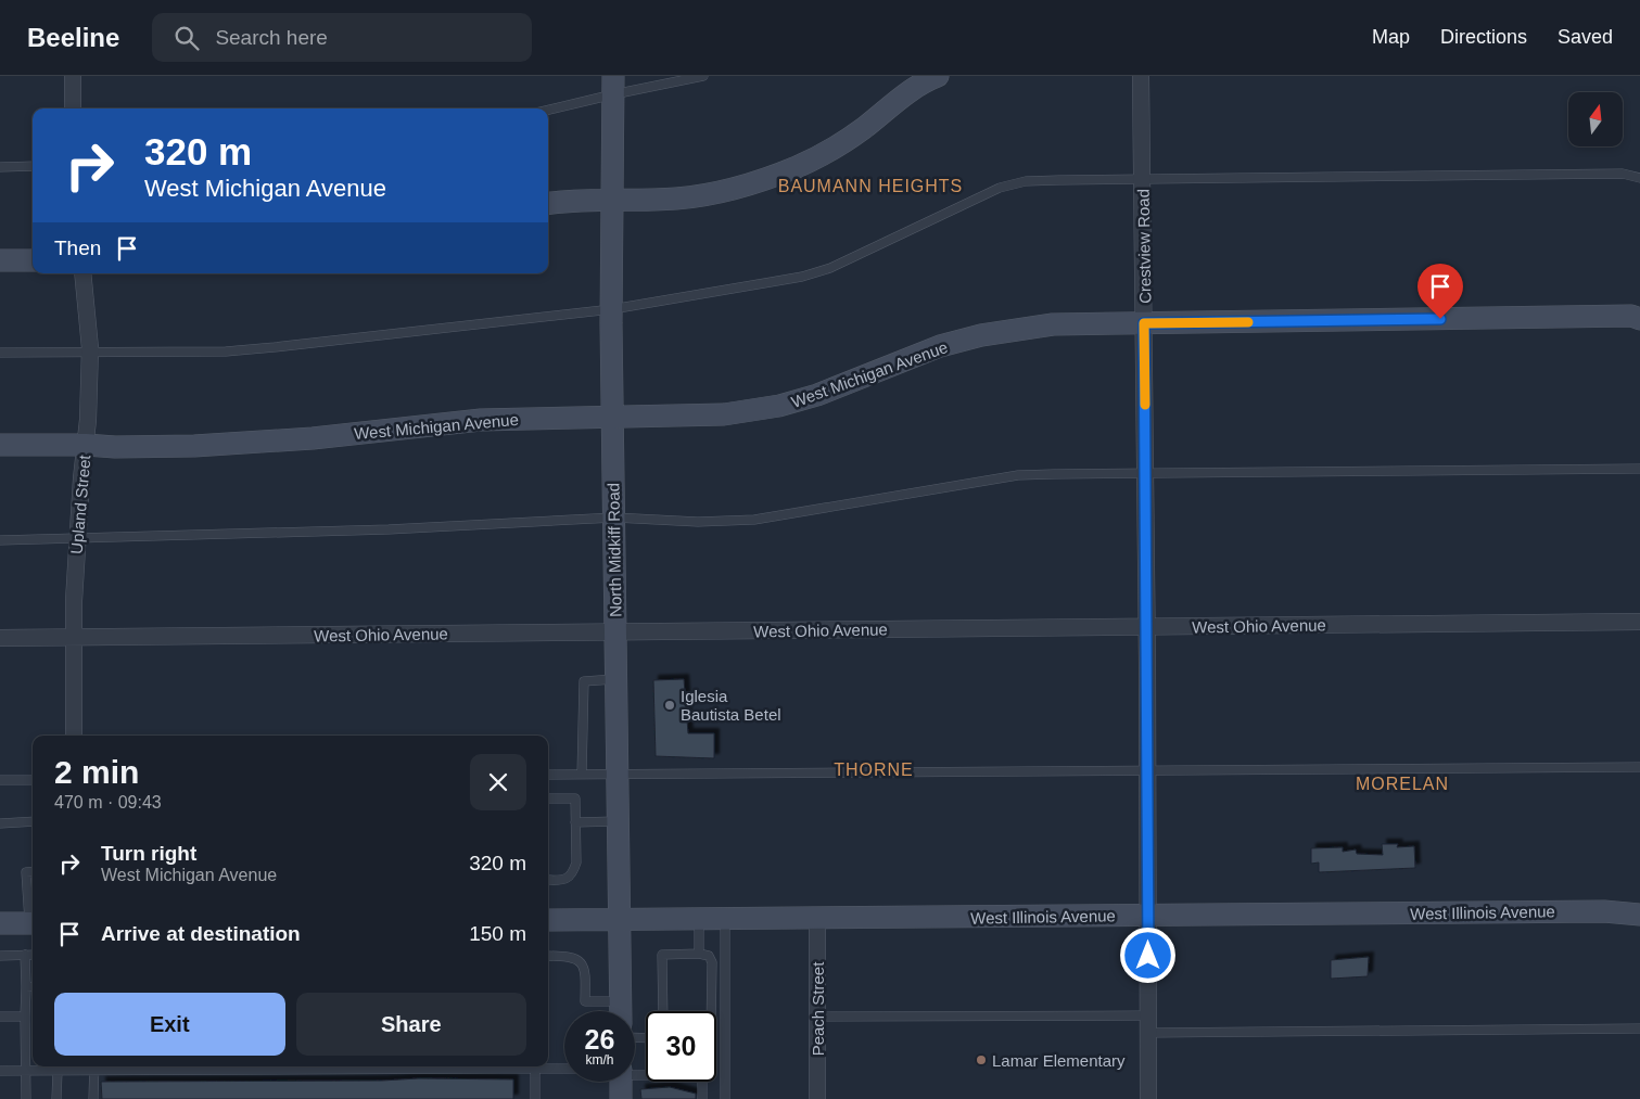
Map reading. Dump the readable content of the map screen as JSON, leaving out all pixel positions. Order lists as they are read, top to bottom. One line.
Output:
{"streets":{"street":["Crestview Road","West Michigan Avenue","Upland Street","North Midkiff Road","West Ohio Avenue","West Illinois Avenue","Peach Street"]},"crossings":[["Crestview Road","West Michigan Avenue"],["Crestview Road","West Ohio Avenue"],["Crestview Road","West Illinois Avenue"],["West Michigan Avenue","Upland Street"],["West Michigan Avenue","North Midkiff Road"],["Upland Street","West Ohio Avenue"],["North Midkiff Road","West Ohio Avenue"],["North Midkiff Road","West Illinois Avenue"],["West Illinois Avenue","Peach Street"]],"districts":["BAUMANN HEIGHTS","THORNE","MORELAN"],"places":["Iglesia Bautista Betel","Lamar Elementary"],"north":"top","page":{"header":"Beeline","search":"Search here","nav":["Map","Directions","Saved"],"turn":["320 m","West Michigan Avenue"],"then":"Then","heading":["2 min","470 m · 09:43"],"list":[{"name":"Turn right","note":"West Michigan Avenue","value":"320 m"},{"name":"Arrive at destination","value":"150 m"}],"buttons":["Exit","Share"],"speed":"26 km/h","limit":"30"}}
